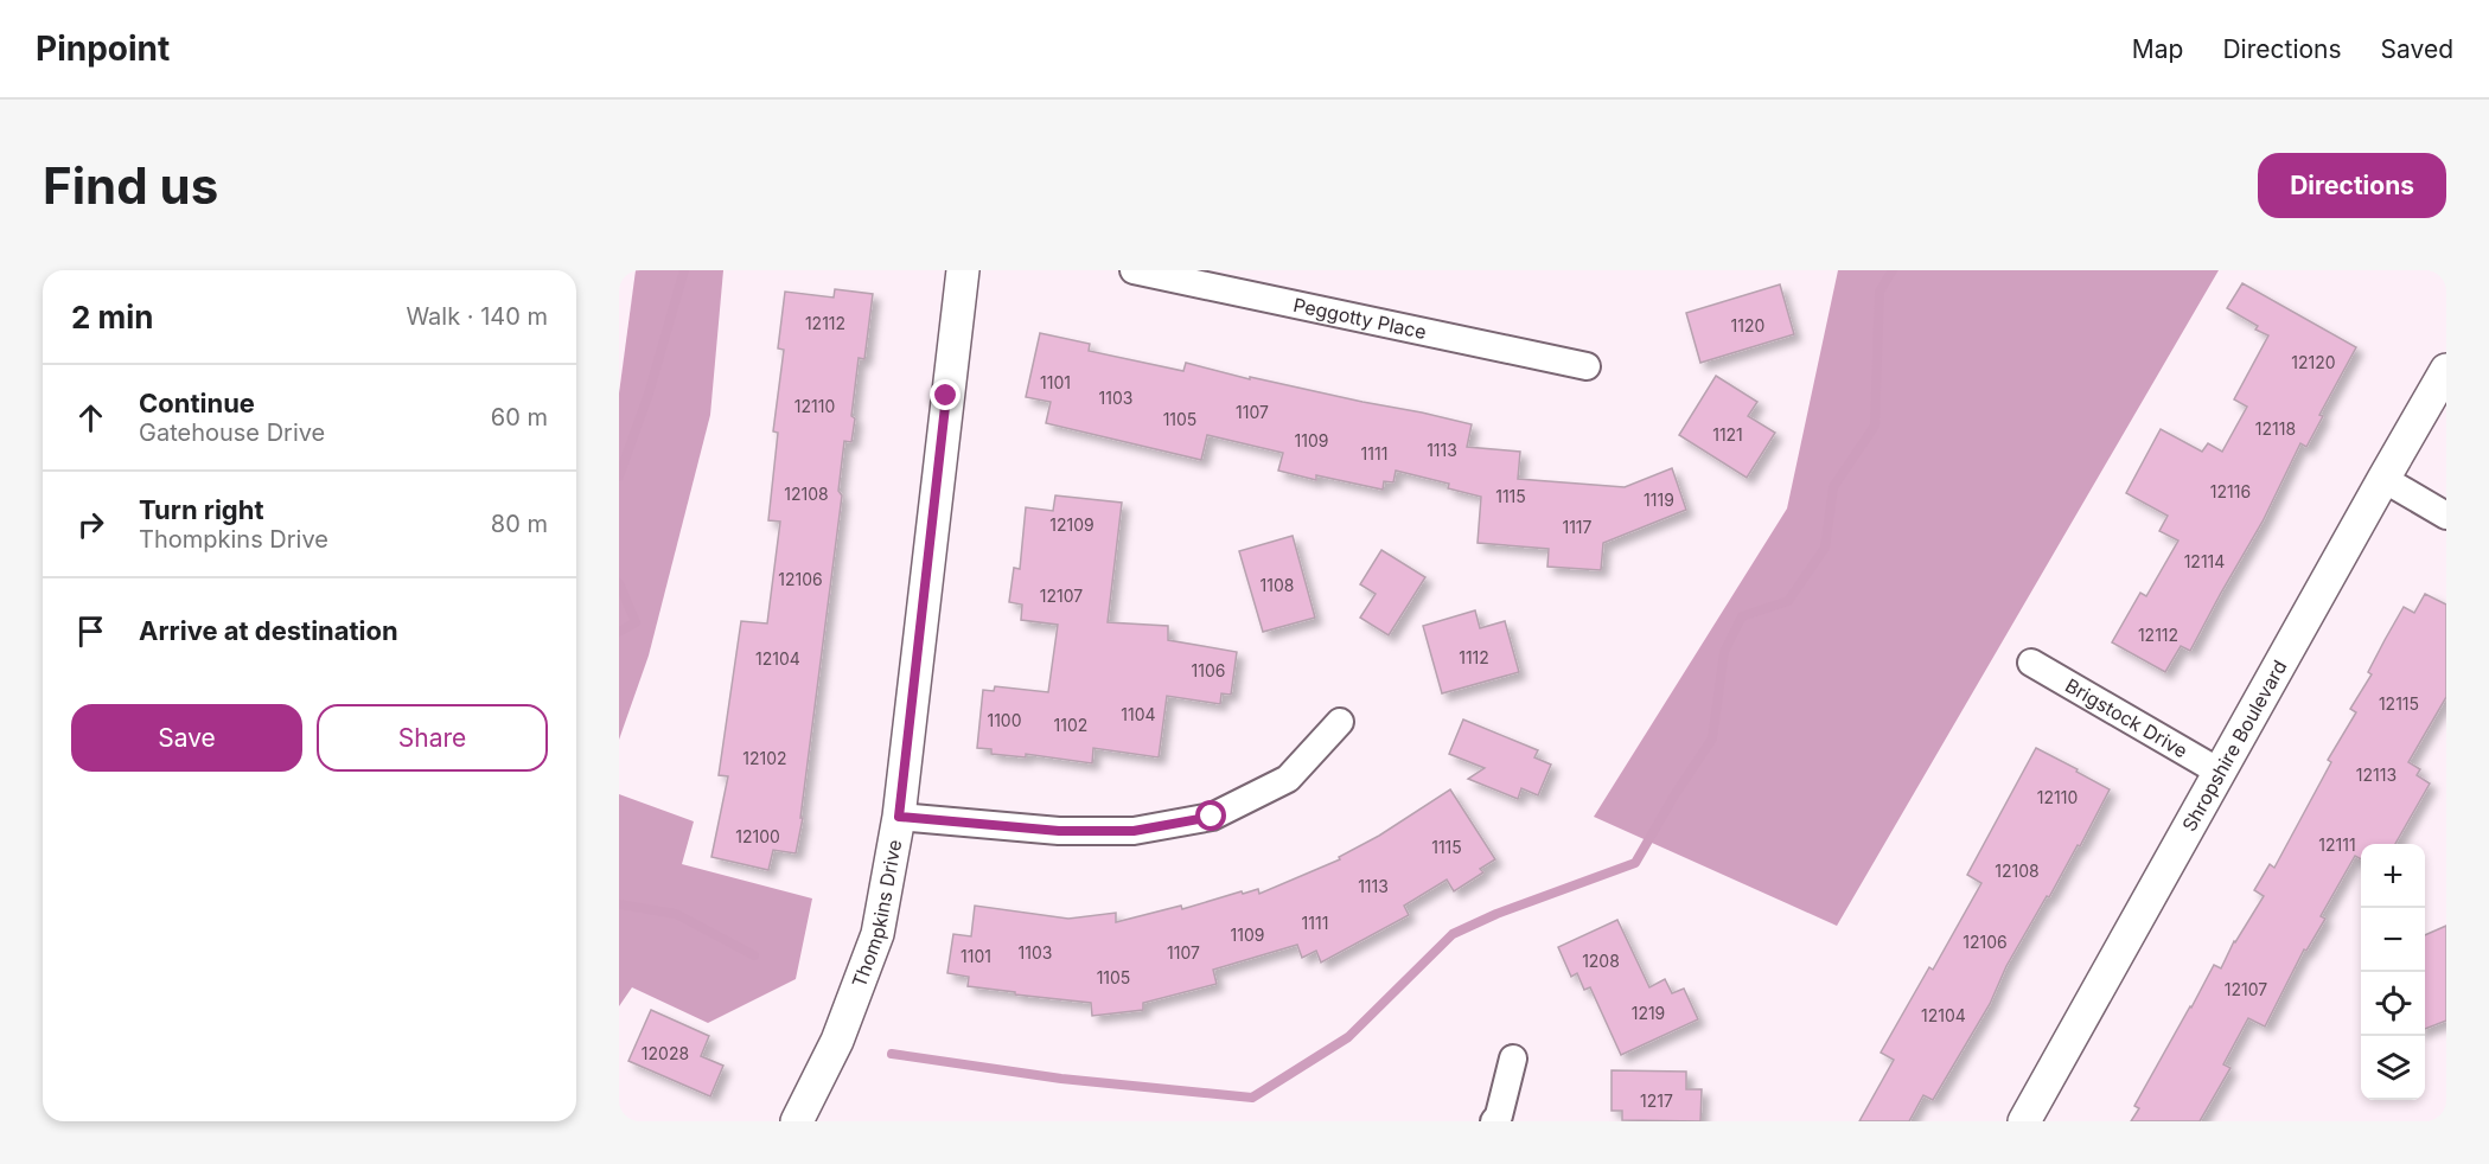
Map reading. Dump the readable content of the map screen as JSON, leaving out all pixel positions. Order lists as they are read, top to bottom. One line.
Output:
{"streets":{"street":["Peggotty Place","Brigstock Drive","Shropshire Boulevard","Thompkins Drive"]},"crossings":[["Brigstock Drive","Shropshire Boulevard"]],"house_numbers":["12112","1120","12120","1101","1103","12110","1107","1105","12118","1121","1109","1113","1111","12116","12108","1115","1119","12109","1117","12114","12106","1108","12107","12112","1112","12104","1106","12115","1104","1100","1102","12102","12113","12110","12100","12111","1115","12108","1113","1111","1109","12106","1103","1107","1101","1208","1105","12107","1219","12104","12028","1217"],"page":{"header":"Pinpoint","nav":["Map","Directions","Saved"],"buttons":["Directions",["Save","Share"]],"title":"Find us","heading":["2 min","Walk · 140 m"],"list":[["Continue","Gatehouse Drive","60 m"],["Turn right","Thompkins Drive","80 m"],"Arrive at destination"],"map_buttons":["+","−"]}}
